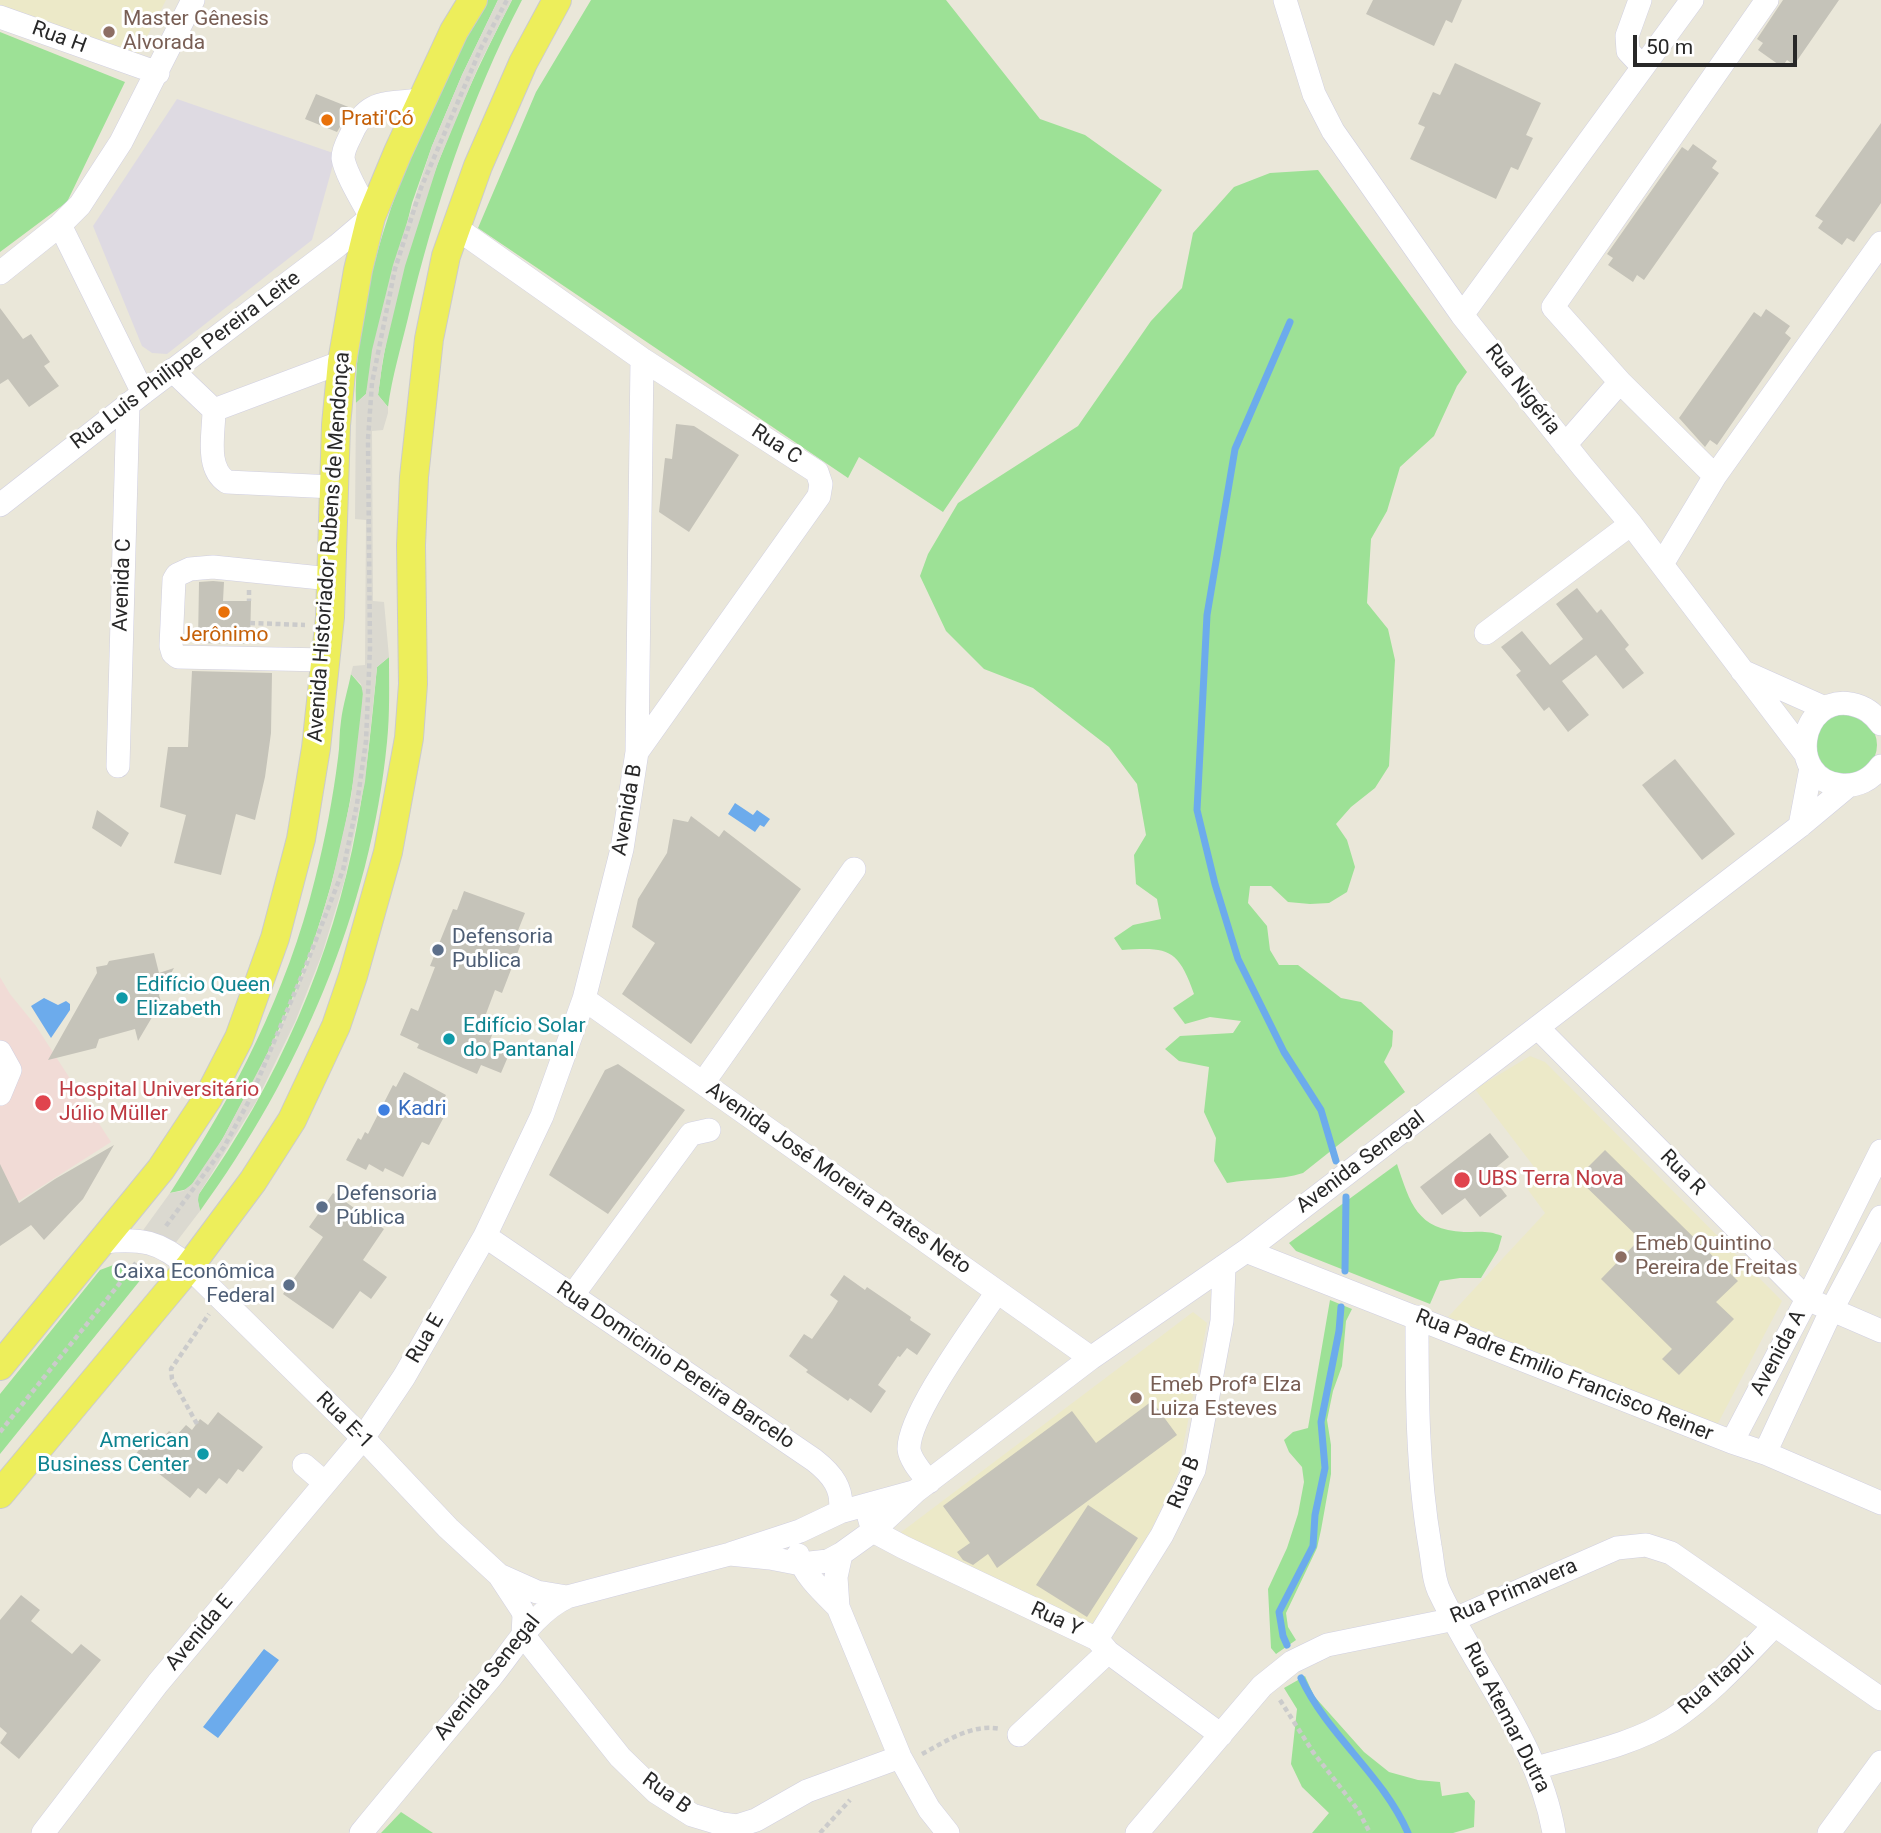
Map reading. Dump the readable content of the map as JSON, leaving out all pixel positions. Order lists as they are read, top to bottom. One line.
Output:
{"streets":{"main road":["Avenida Historiador Rubens de Mendonça"],"street":["Rua H","Rua Luis Philippe Pereira Leite","Rua Nigéria","Rua C","Avenida C","Avenida B","Avenida Senegal","Rua R","Avenida José Moreira Prates Neto","Rua E","Avenida A","Rua Domicinio Pereira Barcelo","Rua Padre Emilio Francisco Reiner","Rua E-1","Rua B","Rua Primavera","Rua Y","Avenida E","Rua Itapuí","Rua Atemar Dutra"]},"crossings":[["Rua Luis Philippe Pereira Leite","Avenida Historiador Rubens de Mendonça"],["Rua Luis Philippe Pereira Leite","Avenida C"],["Rua Nigéria","Avenida Senegal"],["Rua C","Avenida B"],["Avenida Historiador Rubens de Mendonça","Rua E-1"],["Avenida B","Avenida José Moreira Prates Neto"],["Avenida B","Rua E"],["Avenida B","Rua Domicinio Pereira Barcelo"],["Avenida Senegal","Rua R"],["Avenida Senegal","Avenida José Moreira Prates Neto"],["Avenida Senegal","Rua Domicinio Pereira Barcelo"],["Avenida Senegal","Rua Padre Emilio Francisco Reiner"],["Avenida Senegal","Rua E-1"],["Avenida Senegal","Rua B"],["Avenida Senegal","Rua Y"],["Rua R","Avenida A"],["Rua E","Rua Domicinio Pereira Barcelo"],["Rua E","Rua E-1"],["Rua E","Avenida E"],["Avenida A","Rua Padre Emilio Francisco Reiner"],["Rua Padre Emilio Francisco Reiner","Rua Atemar Dutra"],["Rua E-1","Rua B"],["Rua E-1","Avenida E"],["Rua B","Rua Y"],["Rua Primavera","Rua Y"],["Rua Primavera","Rua Itapuí"],["Rua Primavera","Rua Atemar Dutra"],["Rua Itapuí","Rua Atemar Dutra"]],"places":["Master Gênesis Alvorada","Prati'Có","Jerônimo","Defensoria Publica","Edifício Queen Elizabeth","Edifício Solar do Pantanal","Hospital Universitário Júlio Müller","Kadri","UBS Terra Nova","Defensoria Pública","Emeb Quintino Pereira de Freitas","Caixa Econômica Federal","Emeb Profª Elza Luiza Esteves","American Business Center"],"scale_bar":"50 m"}
